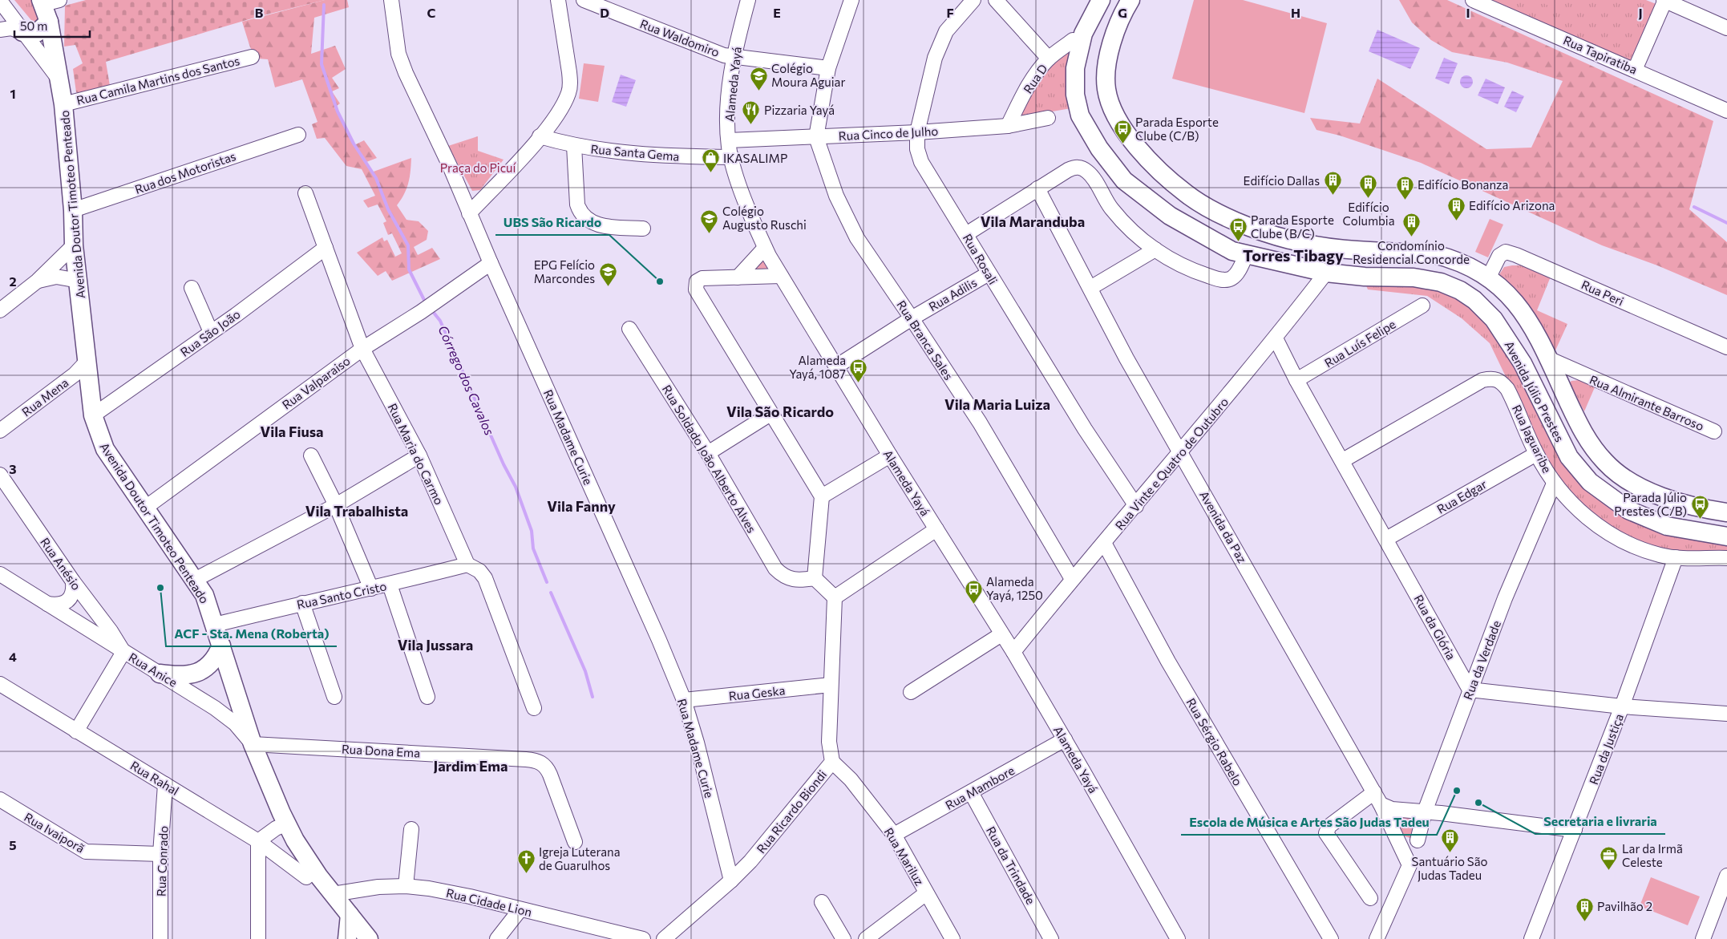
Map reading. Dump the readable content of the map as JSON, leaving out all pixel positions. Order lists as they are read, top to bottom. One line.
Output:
{"streets":{"main road":["Avenida Doutor Timoteo Penteado","Avenida Júlio Prestes"],"street":["Rua Waldomiro","Rua Tapiratiba","Rua D","Rua Camila Martins dos Santos","Alameda Yayá","Rua Cinco de Julho","Rua Santa Gema","Rua dos Motoristas","Rua Rosali","Rua Peri","Rua Adilis","Rua São João","Rua Branca Sales","Rua Luís Felipe","Rua Valparaiso","Rua Mena","Rua Almirante Barroso","Rua Madame Curie","Rua Jaguaribe","Rua Maria do Carmo","Rua Soldado João Alberto Alves","Rua Vinte e Quatro de Outubro","Rua Edgar","Avenida da Paz","Rua Anésio","Rua Santo Cristo","Rua da Glória","Rua da Verdade","Rua Anice","Rua Geska","Rua Sérgio Rabelo","Rua da Justiça","Rua Dona Ema","Rua Rahal","Rua Mambore","Rua Ricardo Biondi","Rua Ivaiporã","Rua Mariluz","Rua Conrado","Rua da Trindade","Rua Cidade Lion"]},"crossings":[["Rua Waldomiro","Alameda Yayá"],["Rua D","Rua Cinco de Julho"],["Rua Camila Martins dos Santos","Avenida Doutor Timoteo Penteado"],["Alameda Yayá","Rua Cinco de Julho"],["Alameda Yayá","Rua Santa Gema"],["Alameda Yayá","Rua Adilis"],["Alameda Yayá","Rua Vinte e Quatro de Outubro"],["Alameda Yayá","Rua Mambore"],["Rua Cinco de Julho","Rua Rosali"],["Rua Cinco de Julho","Rua Branca Sales"],["Rua dos Motoristas","Avenida Doutor Timoteo Penteado"],["Avenida Doutor Timoteo Penteado","Rua São João"],["Avenida Doutor Timoteo Penteado","Rua Valparaiso"],["Avenida Doutor Timoteo Penteado","Rua Mena"],["Avenida Doutor Timoteo Penteado","Rua Santo Cristo"],["Avenida Doutor Timoteo Penteado","Rua Anice"],["Avenida Doutor Timoteo Penteado","Rua Dona Ema"],["Avenida Doutor Timoteo Penteado","Rua Cidade Lion"],["Rua Rosali","Rua Adilis"],["Rua Rosali","Rua Vinte e Quatro de Outubro"],["Rua Peri","Avenida Júlio Prestes"],["Rua Adilis","Rua Branca Sales"],["Rua São João","Rua Maria do Carmo"],["Rua Branca Sales","Rua Vinte e Quatro de Outubro"],["Rua Luís Felipe","Rua da Glória"],["Rua Valparaiso","Rua Madame Curie"],["Rua Valparaiso","Rua Maria do Carmo"],["Avenida Júlio Prestes","Rua Almirante Barroso"],["Avenida Júlio Prestes","Rua Vinte e Quatro de Outubro"],["Rua Madame Curie","Rua Geska"],["Rua Madame Curie","Rua Ricardo Biondi"],["Rua Jaguaribe","Rua Edgar"],["Rua Jaguaribe","Rua da Glória"],["Rua Jaguaribe","Rua da Verdade"],["Rua Jaguaribe","Rua da Justiça"],["Rua Maria do Carmo","Rua Santo Cristo"],["Rua Vinte e Quatro de Outubro","Avenida da Paz"],["Rua Vinte e Quatro de Outubro","Rua da Glória"],["Rua Vinte e Quatro de Outubro","Rua Sérgio Rabelo"],["Rua Edgar","Rua da Glória"],["Rua Anésio","Rua Anice"],["Rua da Glória","Rua da Verdade"],["Rua Anice","Rua Dona Ema"],["Rua Geska","Rua Ricardo Biondi"],["Rua Rahal","Rua Conrado"],["Rua Mambore","Rua Mariluz"],["Rua Mambore","Rua da Trindade"],["Rua Ricardo Biondi","Rua Mariluz"],["Rua Ivaiporã","Rua Conrado"]],"districts":["Vila Maranduba","Torres Tibagy","Vila Maria Luiza","Vila São Ricardo","Vila Fiusa","Vila Fanny","Vila Trabalhista","Vila Jussara","Jardim Ema"],"water":["Córrego dos Cavalos"],"parks":["Praça do Picuí"],"places":{"school or university":["Colégio Moura Aguiar","Colégio Augusto Ruschi","EPG Felício Marcondes"],"restaurant":["Pizzaria Yayá"],"bus stop":["Parada Esporte Clube (C/B)","Parada Esporte Clube (B/C)","Alameda Yayá, 1087","Parada Júlio Prestes (C/B)","Alameda Yayá, 1250"],"shop":["IKASALIMP"],"building":["Edifício Dallas","Edifício Columbia","Edifício Bonanza","Edifício Arizona","Condomínio Residencial Concorde","Santuário São Judas Tadeu","Pavilhão 2"],"other":["UBS São Ricardo","ACF - Sta. Mena (Roberta)","Escola de Música e Artes São Judas Tadeu","Secretaria e livraria"],"office":["Lar da Irmã Celeste"],"church":["Igreja Luterana de Guarulhos"]},"scale_bar":"50 m","grid":{"columns":["B","C","D","E","F","G","H","I","J"],"rows":["1","2","3","4","5"]}}
